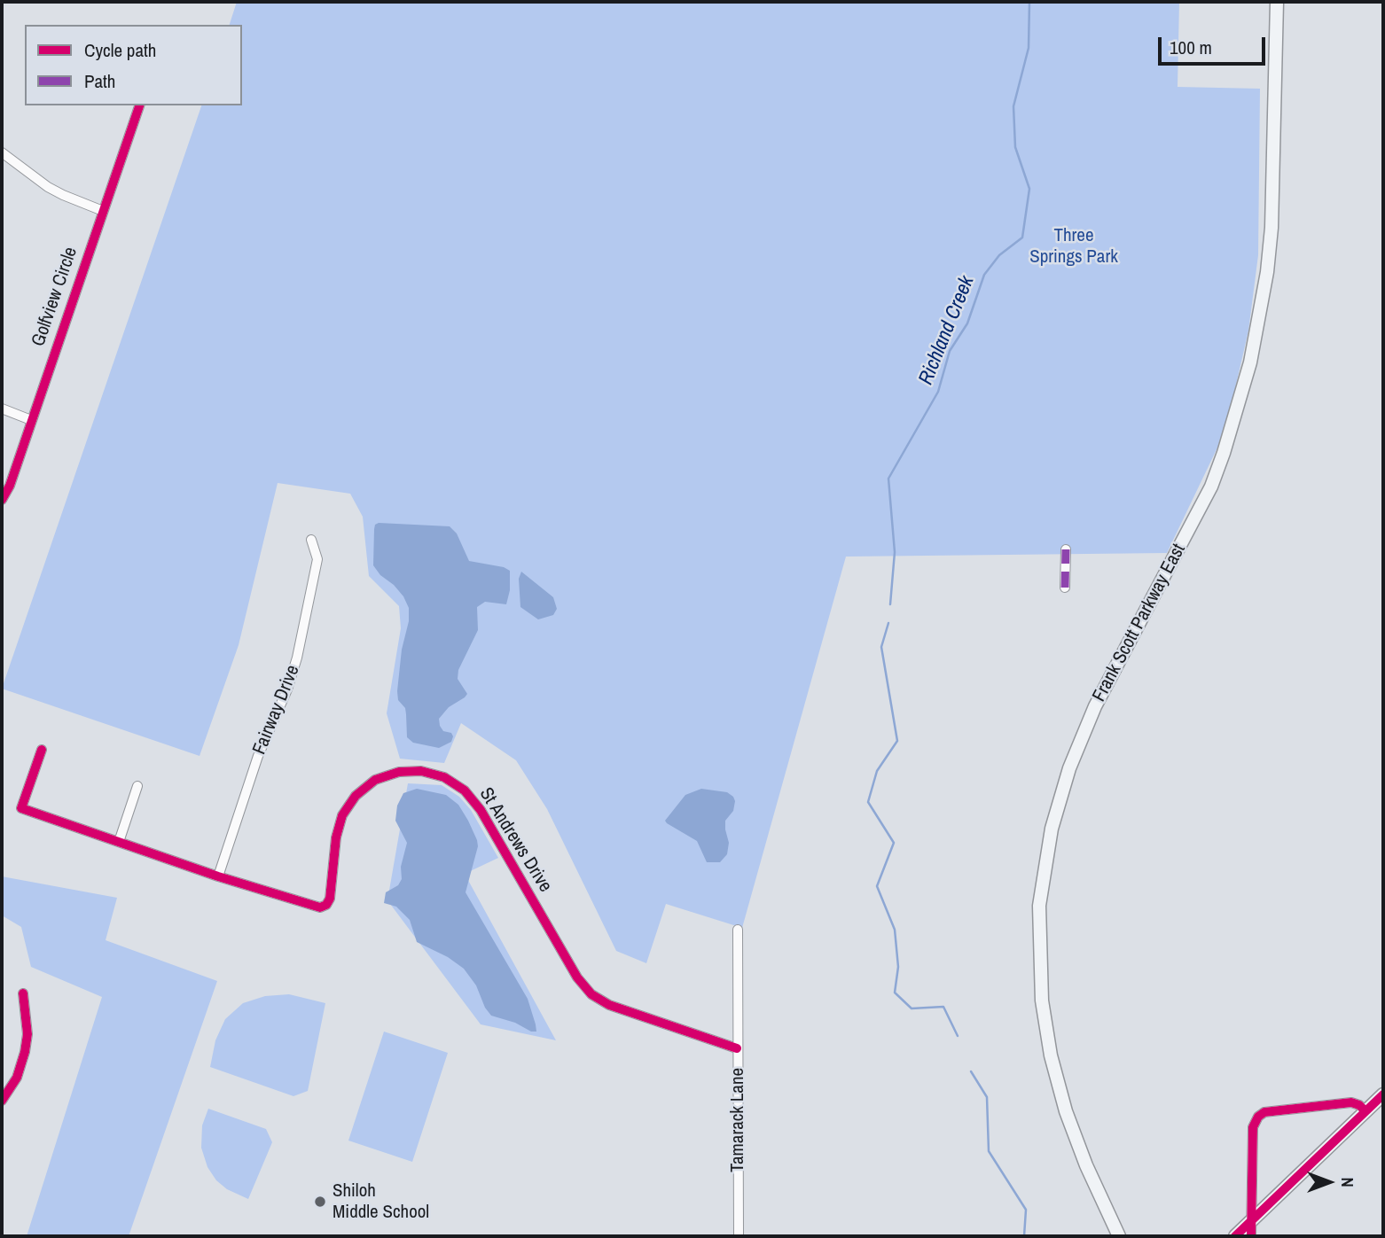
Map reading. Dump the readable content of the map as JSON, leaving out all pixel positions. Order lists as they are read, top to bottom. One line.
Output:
{"streets":{"main road":["Frank Scott Parkway East"],"street":["Golfview Circle","Fairway Drive","St Andrews Drive","Tamarack Lane"]},"crossings":[["Fairway Drive","St Andrews Drive"],["St Andrews Drive","Tamarack Lane"]],"water":["Richland Creek"],"parks":["Three Springs Park"],"places":["Shiloh Middle School"],"legend":["Cycle path","Path"],"scale_bar":"100 m","north":"right"}
